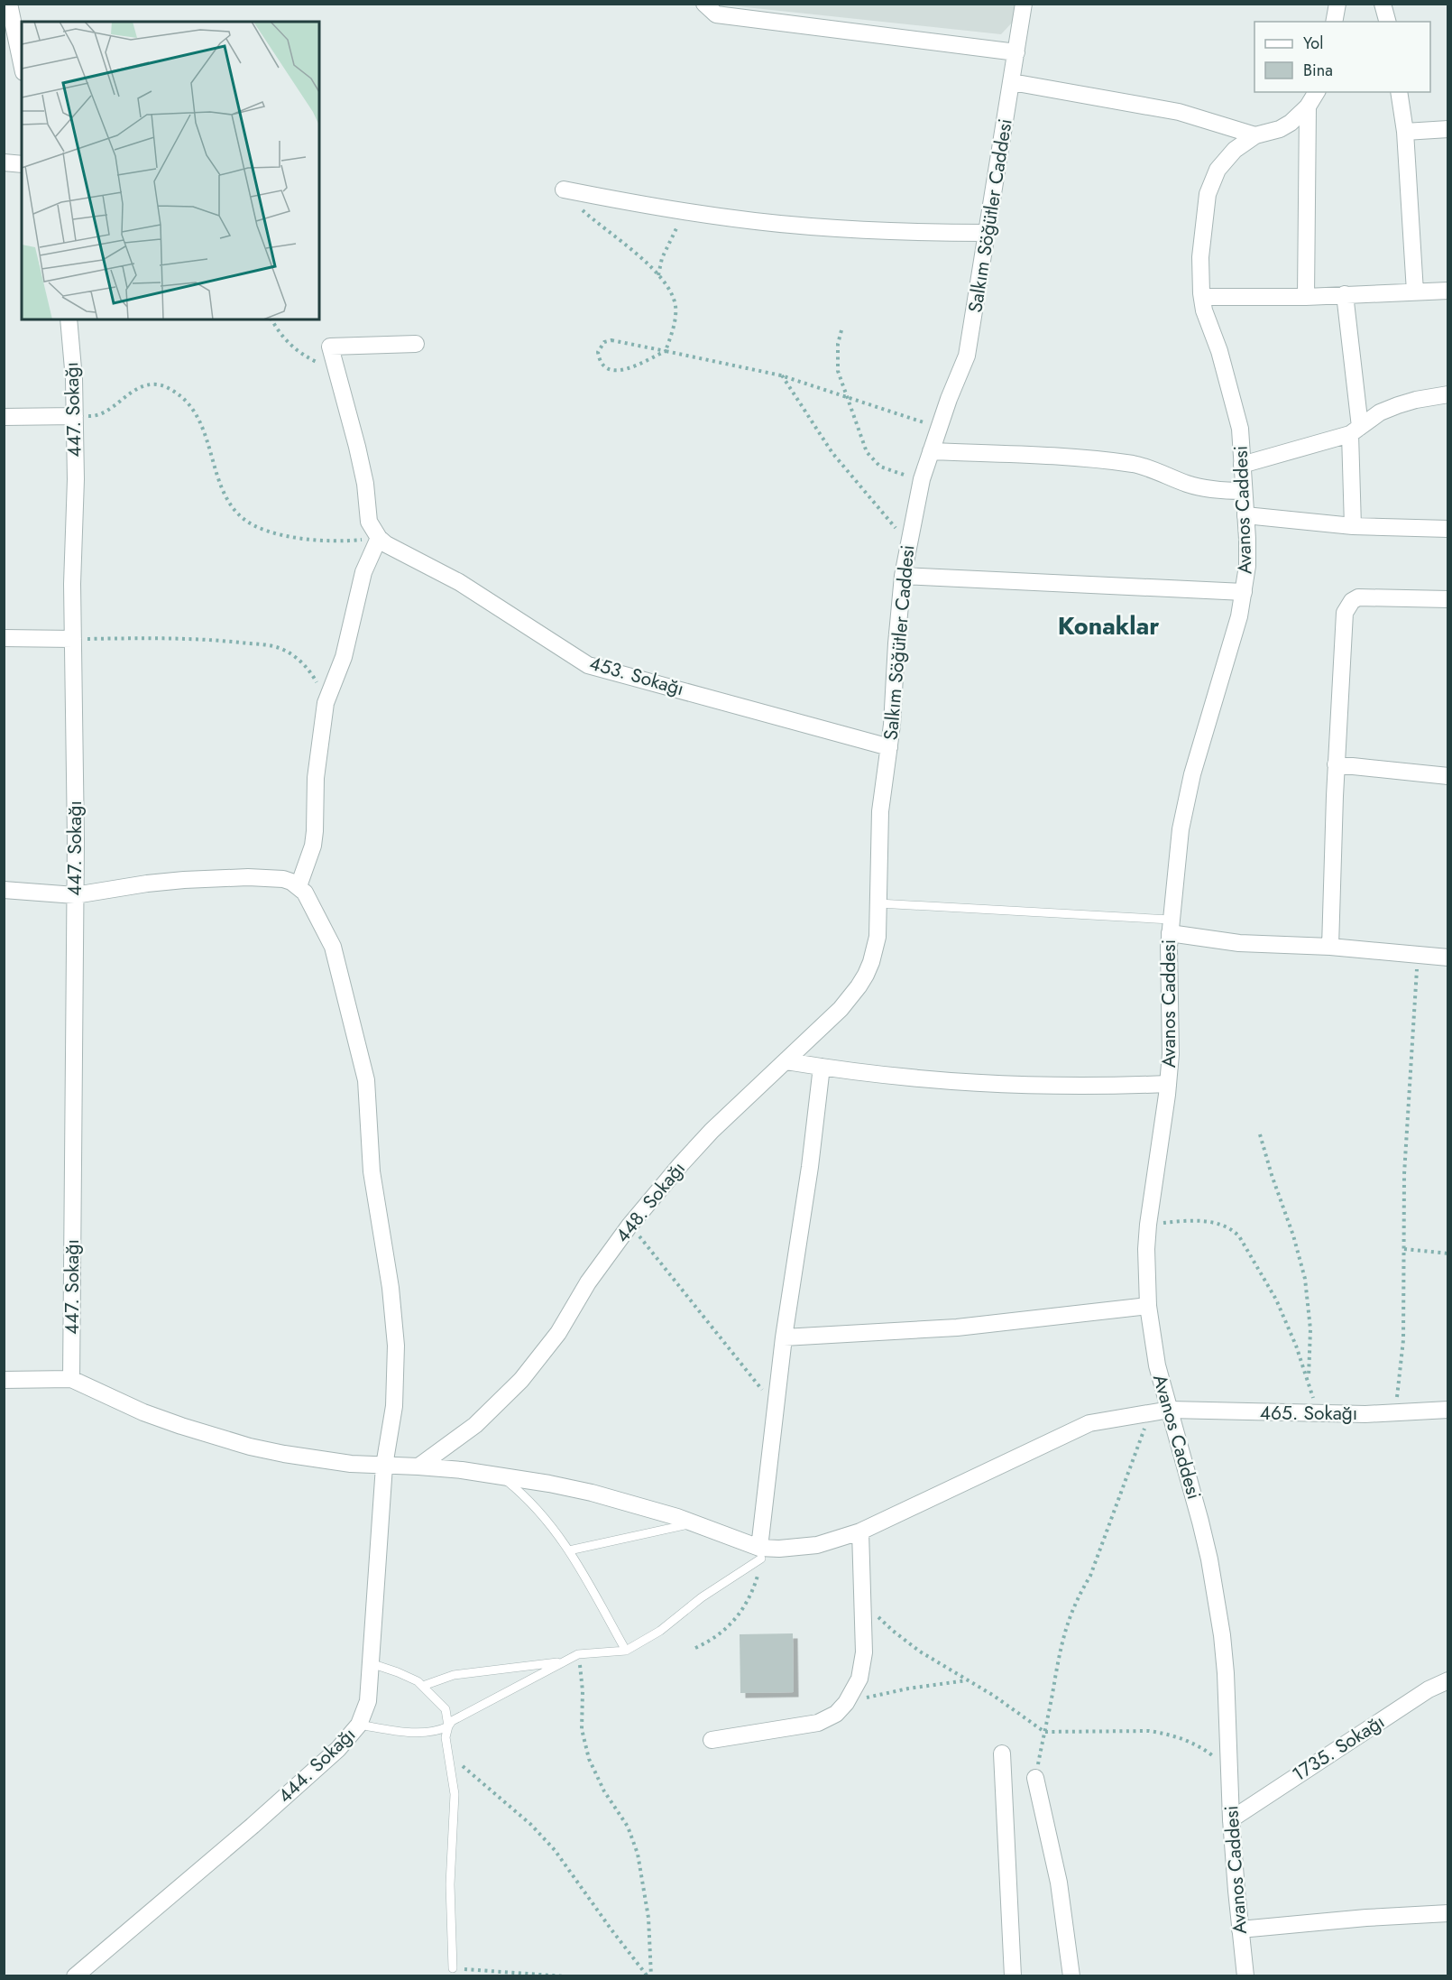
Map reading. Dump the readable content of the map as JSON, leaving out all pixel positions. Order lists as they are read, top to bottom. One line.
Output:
{"streets":{"street":["Salkım Söğütler Caddesi","447. Sokağı","Avanos Caddesi","453. Sokağı","448. Sokağı","465. Sokağı","1735. Sokağı","444. Sokağı"]},"crossings":[["Salkım Söğütler Caddesi","453. Sokağı"],["Salkım Söğütler Caddesi","448. Sokağı"],["447. Sokağı","465. Sokağı"],["Avanos Caddesi","465. Sokağı"],["Avanos Caddesi","1735. Sokağı"],["448. Sokağı","465. Sokağı"],["465. Sokağı","444. Sokağı"]],"districts":["Konaklar"],"legend":["Yol","Bina"]}
